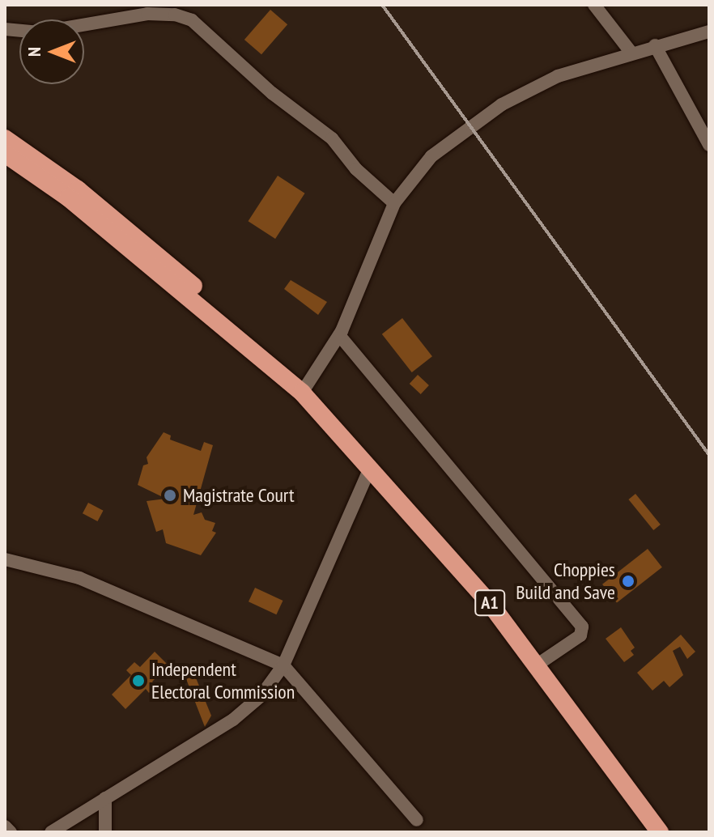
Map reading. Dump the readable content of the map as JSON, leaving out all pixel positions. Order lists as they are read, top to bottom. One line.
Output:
{"streets":{"highway":["A1"]},"places":["Magistrate Court","Choppies Build and Save","Independent Electoral Commission"],"north":"left"}
